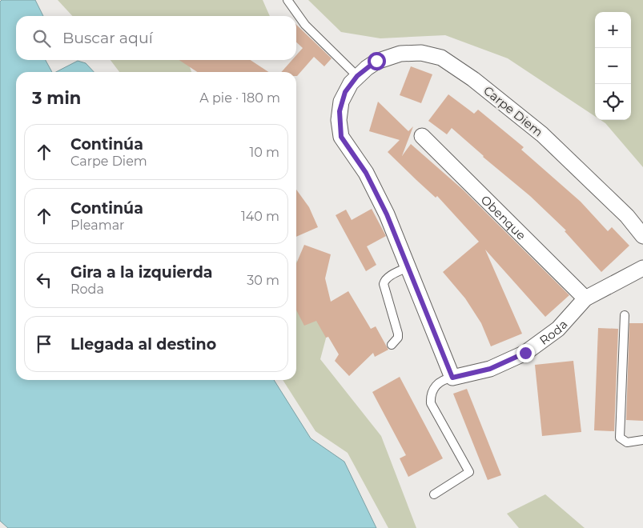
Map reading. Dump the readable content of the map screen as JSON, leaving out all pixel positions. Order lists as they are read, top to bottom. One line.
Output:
{"streets":{"street":["Carpe Diem","Obenque","Roda"]},"crossings":[["Carpe Diem","Roda"],["Obenque","Roda"]],"page":{"map_buttons":["+","−"],"search":"Buscar aquí","heading":["3 min","A pie · 180 m"],"list":[["Continúa","Carpe Diem","10 m"],["Continúa","Pleamar","140 m"],["Gira a la izquierda","Roda","30 m"],"Llegada al destino"]}}
